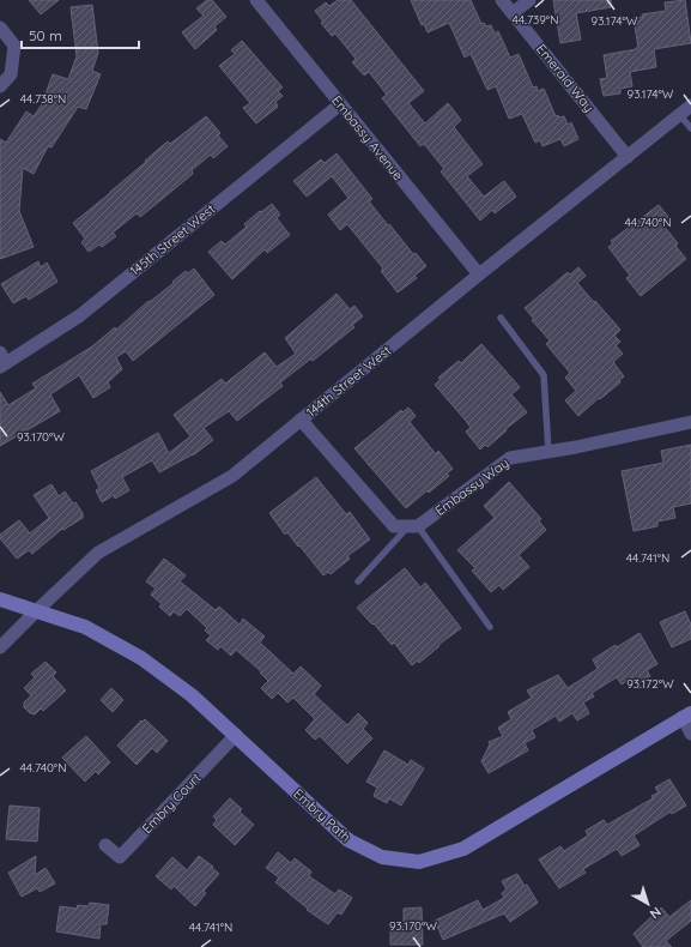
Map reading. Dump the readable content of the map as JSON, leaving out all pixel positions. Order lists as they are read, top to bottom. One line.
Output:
{"streets":{"street":["Emerald Way","Embassy Avenue","145th Street West","144th Street West","Embassy Way","Embry Court","Embry Path"]},"crossings":[["Emerald Way","144th Street West"],["Embassy Avenue","145th Street West"],["Embassy Avenue","144th Street West"],["144th Street West","Embry Path"],["Embry Court","Embry Path"]],"scale_bar":"50 m","north":"bottom right","coordinates":["44.739°N","93.174°W","44.738°N","44.740°N","93.170°W","44.741°N","93.172°W"]}
